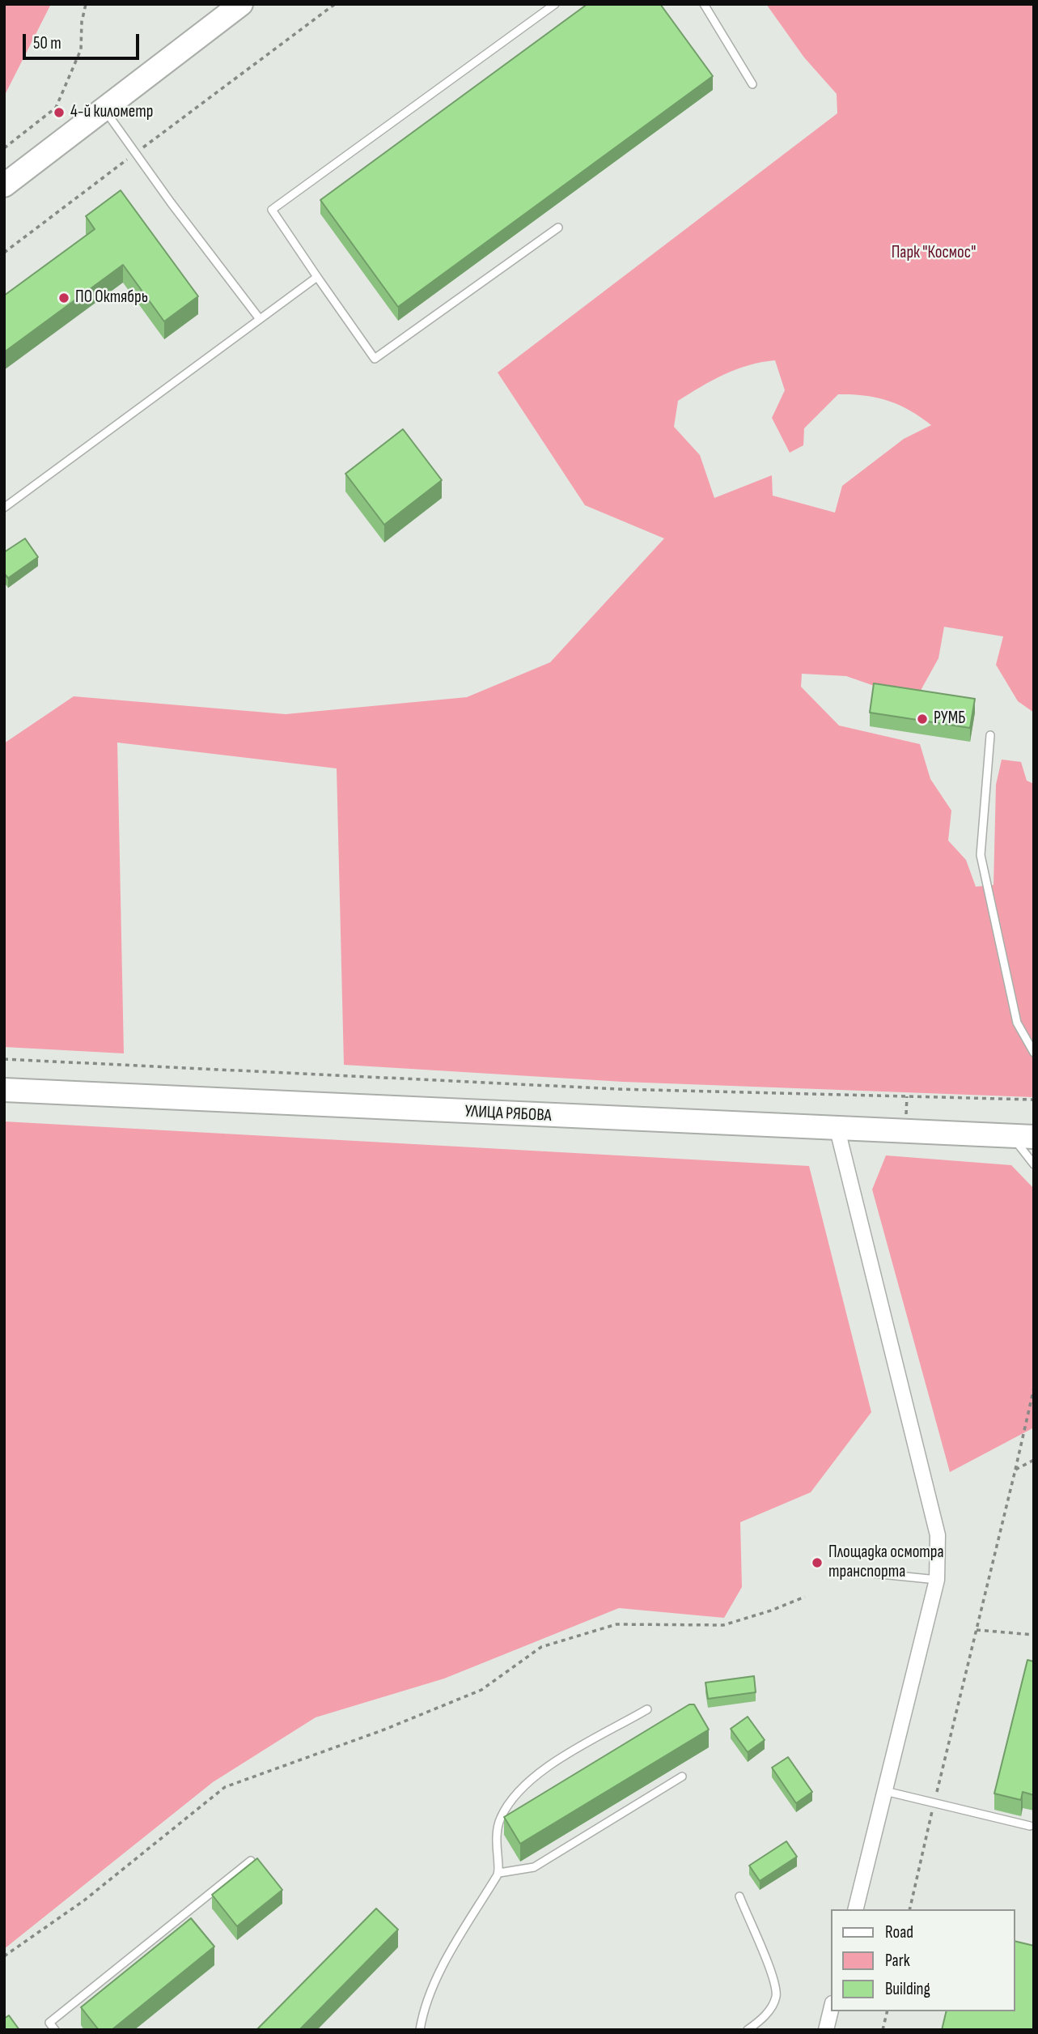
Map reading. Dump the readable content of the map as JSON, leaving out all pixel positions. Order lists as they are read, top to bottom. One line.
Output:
{"streets":{"main road":["УЛИЦА РЯБОВА"]},"parks":["Парк \"Космос\""],"places":["4-й километр","ПО Октябрь","РУМБ","Площадка осмотра транспорта"],"legend":["Road","Park","Building"],"scale_bar":"50 m"}
